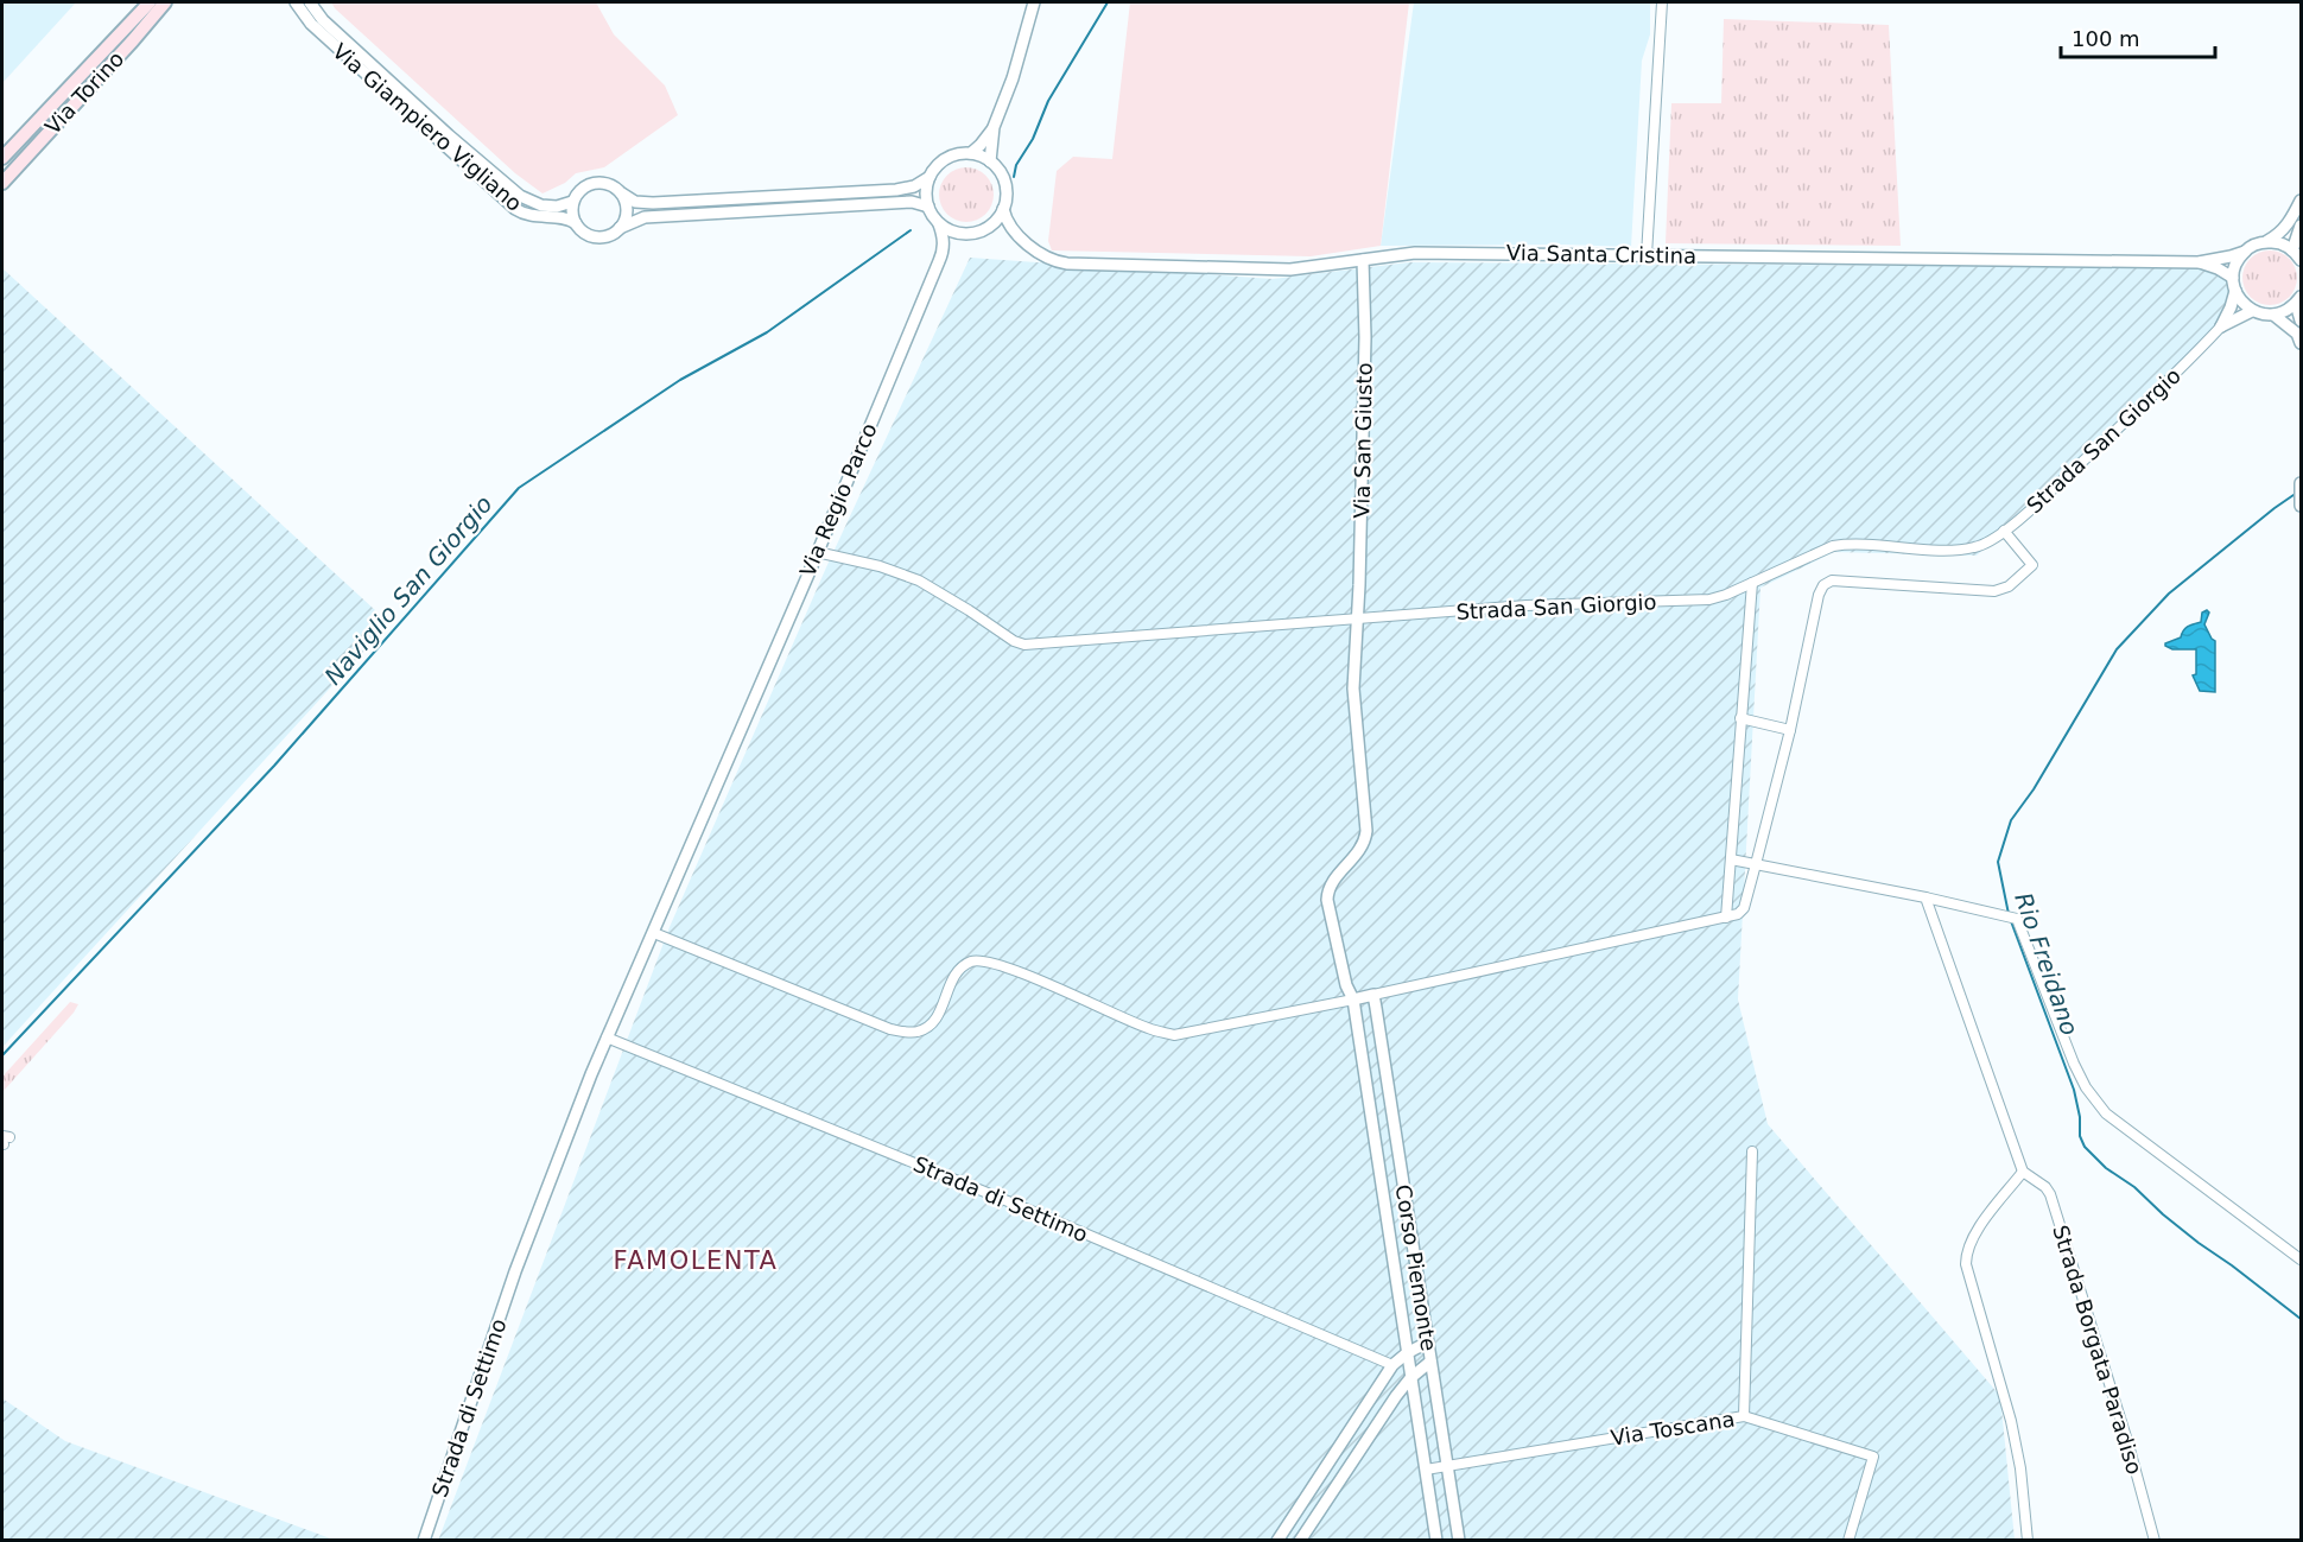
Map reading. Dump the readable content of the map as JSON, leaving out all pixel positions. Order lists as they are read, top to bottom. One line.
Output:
{"streets":{"main road":["Via Torino"],"street":["Via Giampiero Vigliano","Via Santa Cristina","Via San Giusto","Strada San Giorgio","Via Regio Parco","Strada di Settimo","Corso Piemonte","Strada Borgata Paradiso","Via Toscana"]},"crossings":[["Via Santa Cristina","Via San Giusto"],["Via Santa Cristina","Via Regio Parco"],["Via San Giusto","Strada San Giorgio"],["Via San Giusto","Corso Piemonte"],["Strada San Giorgio","Via Regio Parco"],["Via Regio Parco","Strada di Settimo"],["Corso Piemonte","Via Toscana"]],"districts":["FAMOLENTA"],"water":["Naviglio San Giorgio","Rio Freidano"],"scale_bar":"100 m"}
